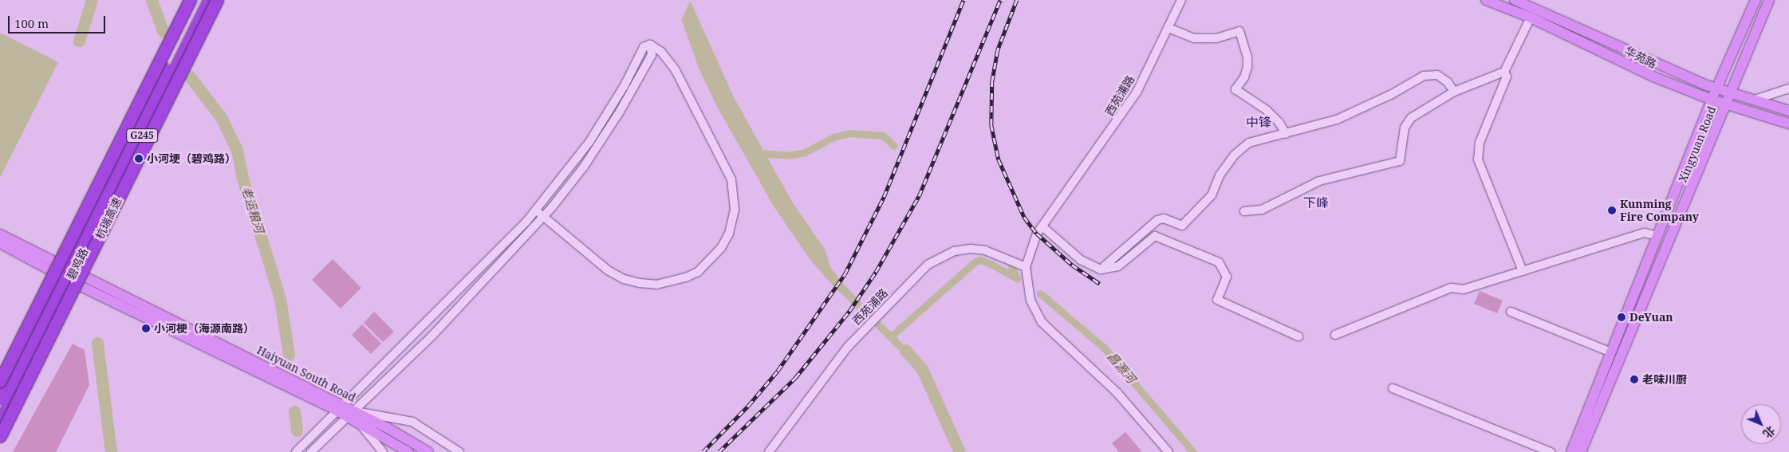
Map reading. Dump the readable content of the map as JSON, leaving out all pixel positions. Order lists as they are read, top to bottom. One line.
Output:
{"streets":{"highway":["G245","杭瑞高速","碧鸡路"],"main road":["华苑路","Xingyuan Road","Haiyuan South Road"],"street":["西苑浦路"]},"crossings":[["华苑路","Xingyuan Road"],["碧鸡路","Haiyuan South Road"]],"districts":["中锋","下峰"],"water":["老运粮河","昌源河"],"places":["小河埂（碧鸡路）","Kunming Fire Company","DeYuan","小河梗（海源南路）","老味川厨"],"scale_bar":"100 m","north":"bottom right"}
